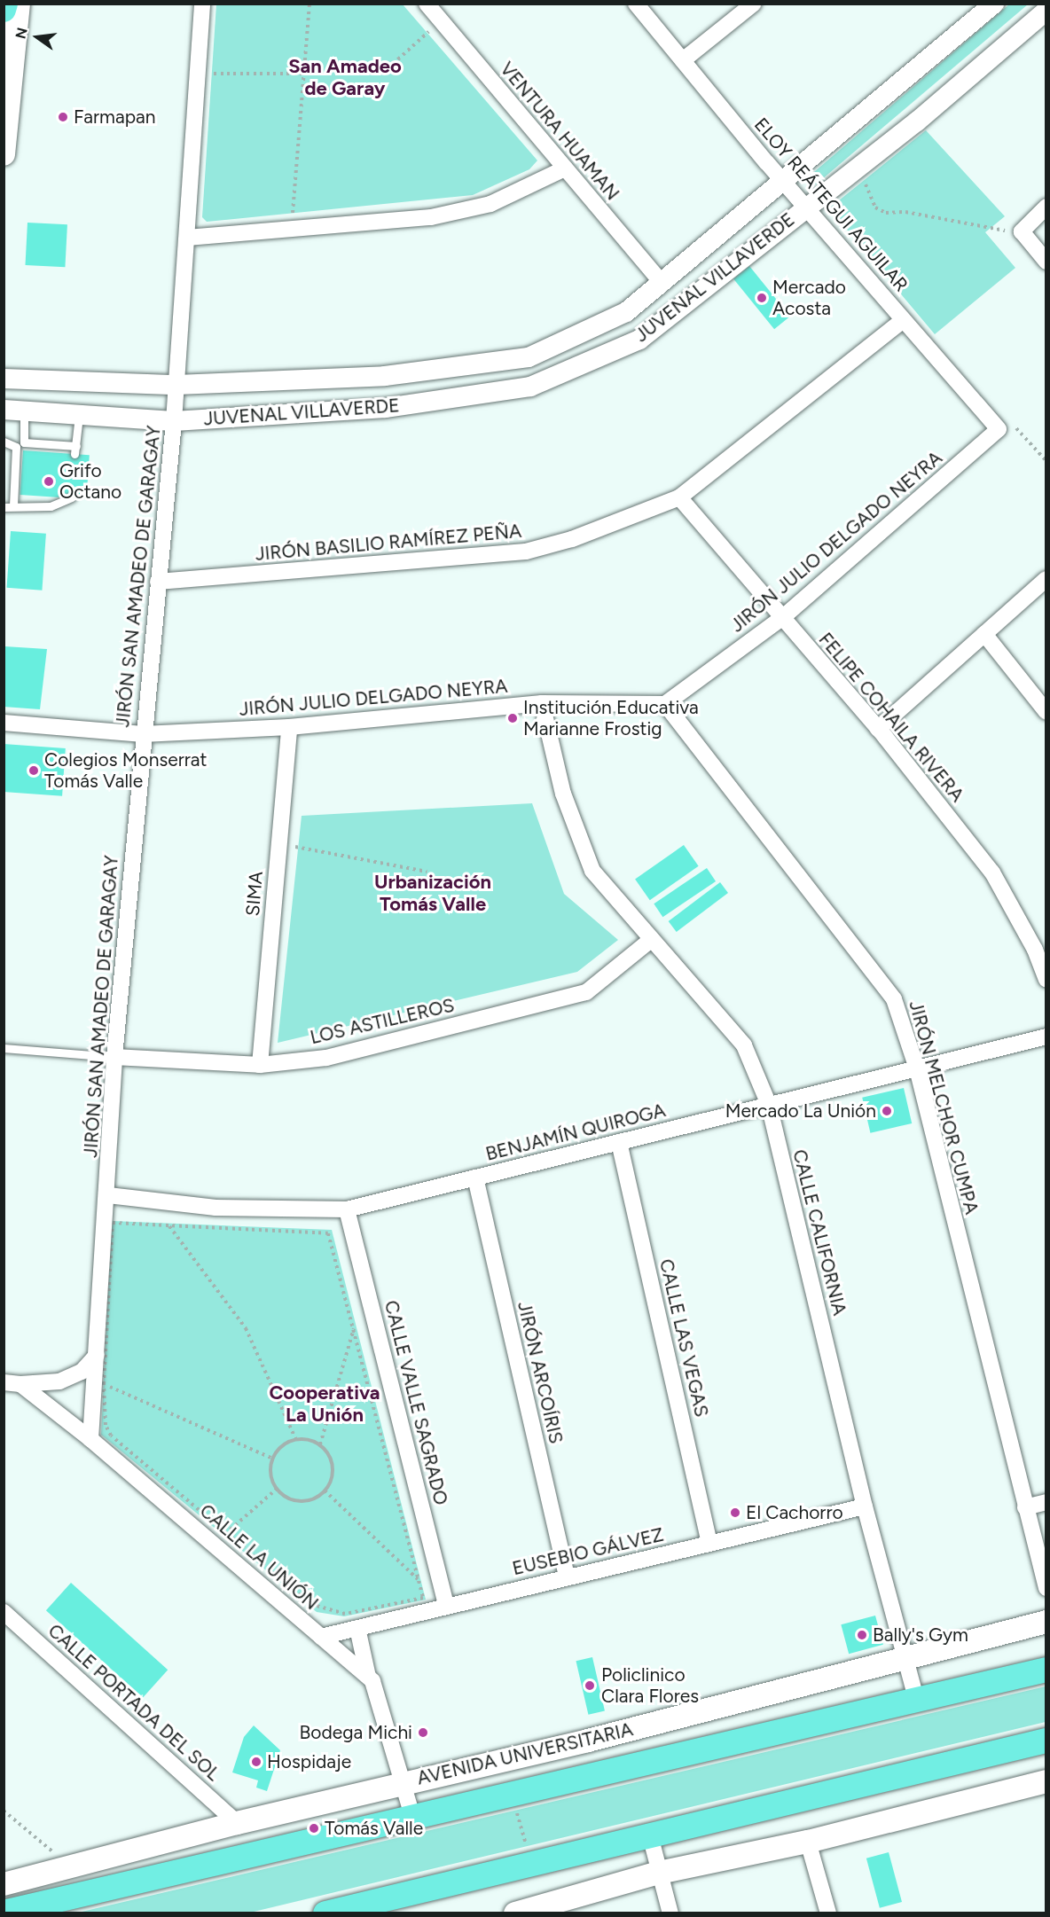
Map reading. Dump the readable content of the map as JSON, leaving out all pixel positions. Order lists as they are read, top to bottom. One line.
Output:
{"streets":{"main road":["AVENIDA UNIVERSITARIA"],"street":["VENTURA HUAMAN","ELOY REÁTEGUI AGUILAR","JUVENAL VILLAVERDE","JIRÓN JULIO DELGADO NEYRA","JIRÓN BASILIO RAMÍREZ PEÑA","JIRÓN SAN AMADEO DE GARAGAY","FELIPE COHAILA RIVERA","SIMA","LOS ASTILLEROS","JIRÓN MELCHOR CUMPA","BENJAMÍN QUIROGA","CALLE CALIFORNIA","CALLE LAS VEGAS","JIRÓN ARCOÍRIS","CALLE VALLE SAGRADO","EUSEBIO GÁLVEZ","CALLE LA UNIÓN","CALLE PORTADA DEL SOL"]},"crossings":[["VENTURA HUAMAN","JUVENAL VILLAVERDE"],["ELOY REÁTEGUI AGUILAR","JUVENAL VILLAVERDE"],["ELOY REÁTEGUI AGUILAR","JIRÓN JULIO DELGADO NEYRA"],["ELOY REÁTEGUI AGUILAR","JIRÓN BASILIO RAMÍREZ PEÑA"],["JUVENAL VILLAVERDE","JIRÓN SAN AMADEO DE GARAGAY"],["JIRÓN JULIO DELGADO NEYRA","JIRÓN SAN AMADEO DE GARAGAY"],["JIRÓN JULIO DELGADO NEYRA","FELIPE COHAILA RIVERA"],["JIRÓN JULIO DELGADO NEYRA","SIMA"],["JIRÓN JULIO DELGADO NEYRA","JIRÓN MELCHOR CUMPA"],["JIRÓN JULIO DELGADO NEYRA","CALLE CALIFORNIA"],["JIRÓN BASILIO RAMÍREZ PEÑA","JIRÓN SAN AMADEO DE GARAGAY"],["JIRÓN BASILIO RAMÍREZ PEÑA","FELIPE COHAILA RIVERA"],["JIRÓN SAN AMADEO DE GARAGAY","LOS ASTILLEROS"],["JIRÓN SAN AMADEO DE GARAGAY","BENJAMÍN QUIROGA"],["JIRÓN SAN AMADEO DE GARAGAY","CALLE LA UNIÓN"],["SIMA","LOS ASTILLEROS"],["LOS ASTILLEROS","CALLE CALIFORNIA"],["JIRÓN MELCHOR CUMPA","BENJAMÍN QUIROGA"],["BENJAMÍN QUIROGA","CALLE CALIFORNIA"],["BENJAMÍN QUIROGA","CALLE LAS VEGAS"],["BENJAMÍN QUIROGA","JIRÓN ARCOÍRIS"],["BENJAMÍN QUIROGA","CALLE VALLE SAGRADO"],["CALLE CALIFORNIA","EUSEBIO GÁLVEZ"],["CALLE CALIFORNIA","AVENIDA UNIVERSITARIA"],["CALLE LAS VEGAS","EUSEBIO GÁLVEZ"],["JIRÓN ARCOÍRIS","EUSEBIO GÁLVEZ"],["CALLE VALLE SAGRADO","EUSEBIO GÁLVEZ"],["EUSEBIO GÁLVEZ","CALLE LA UNIÓN"],["CALLE LA UNIÓN","AVENIDA UNIVERSITARIA"],["CALLE PORTADA DEL SOL","AVENIDA UNIVERSITARIA"]],"districts":["San Amadeo de Garay","Urbanización Tomás Valle","Cooperativa La Unión"],"places":["Farmapan","Mercado Acosta","Grifo Octano","Institución Educativa Marianne Frostig","Colegios Monserrat Tomás Valle","Mercado La Unión","El Cachorro","Bally's Gym","Policlinico Clara Flores","Bodega Michi","Hospidaje","Tomás Valle"],"north":"left"}
